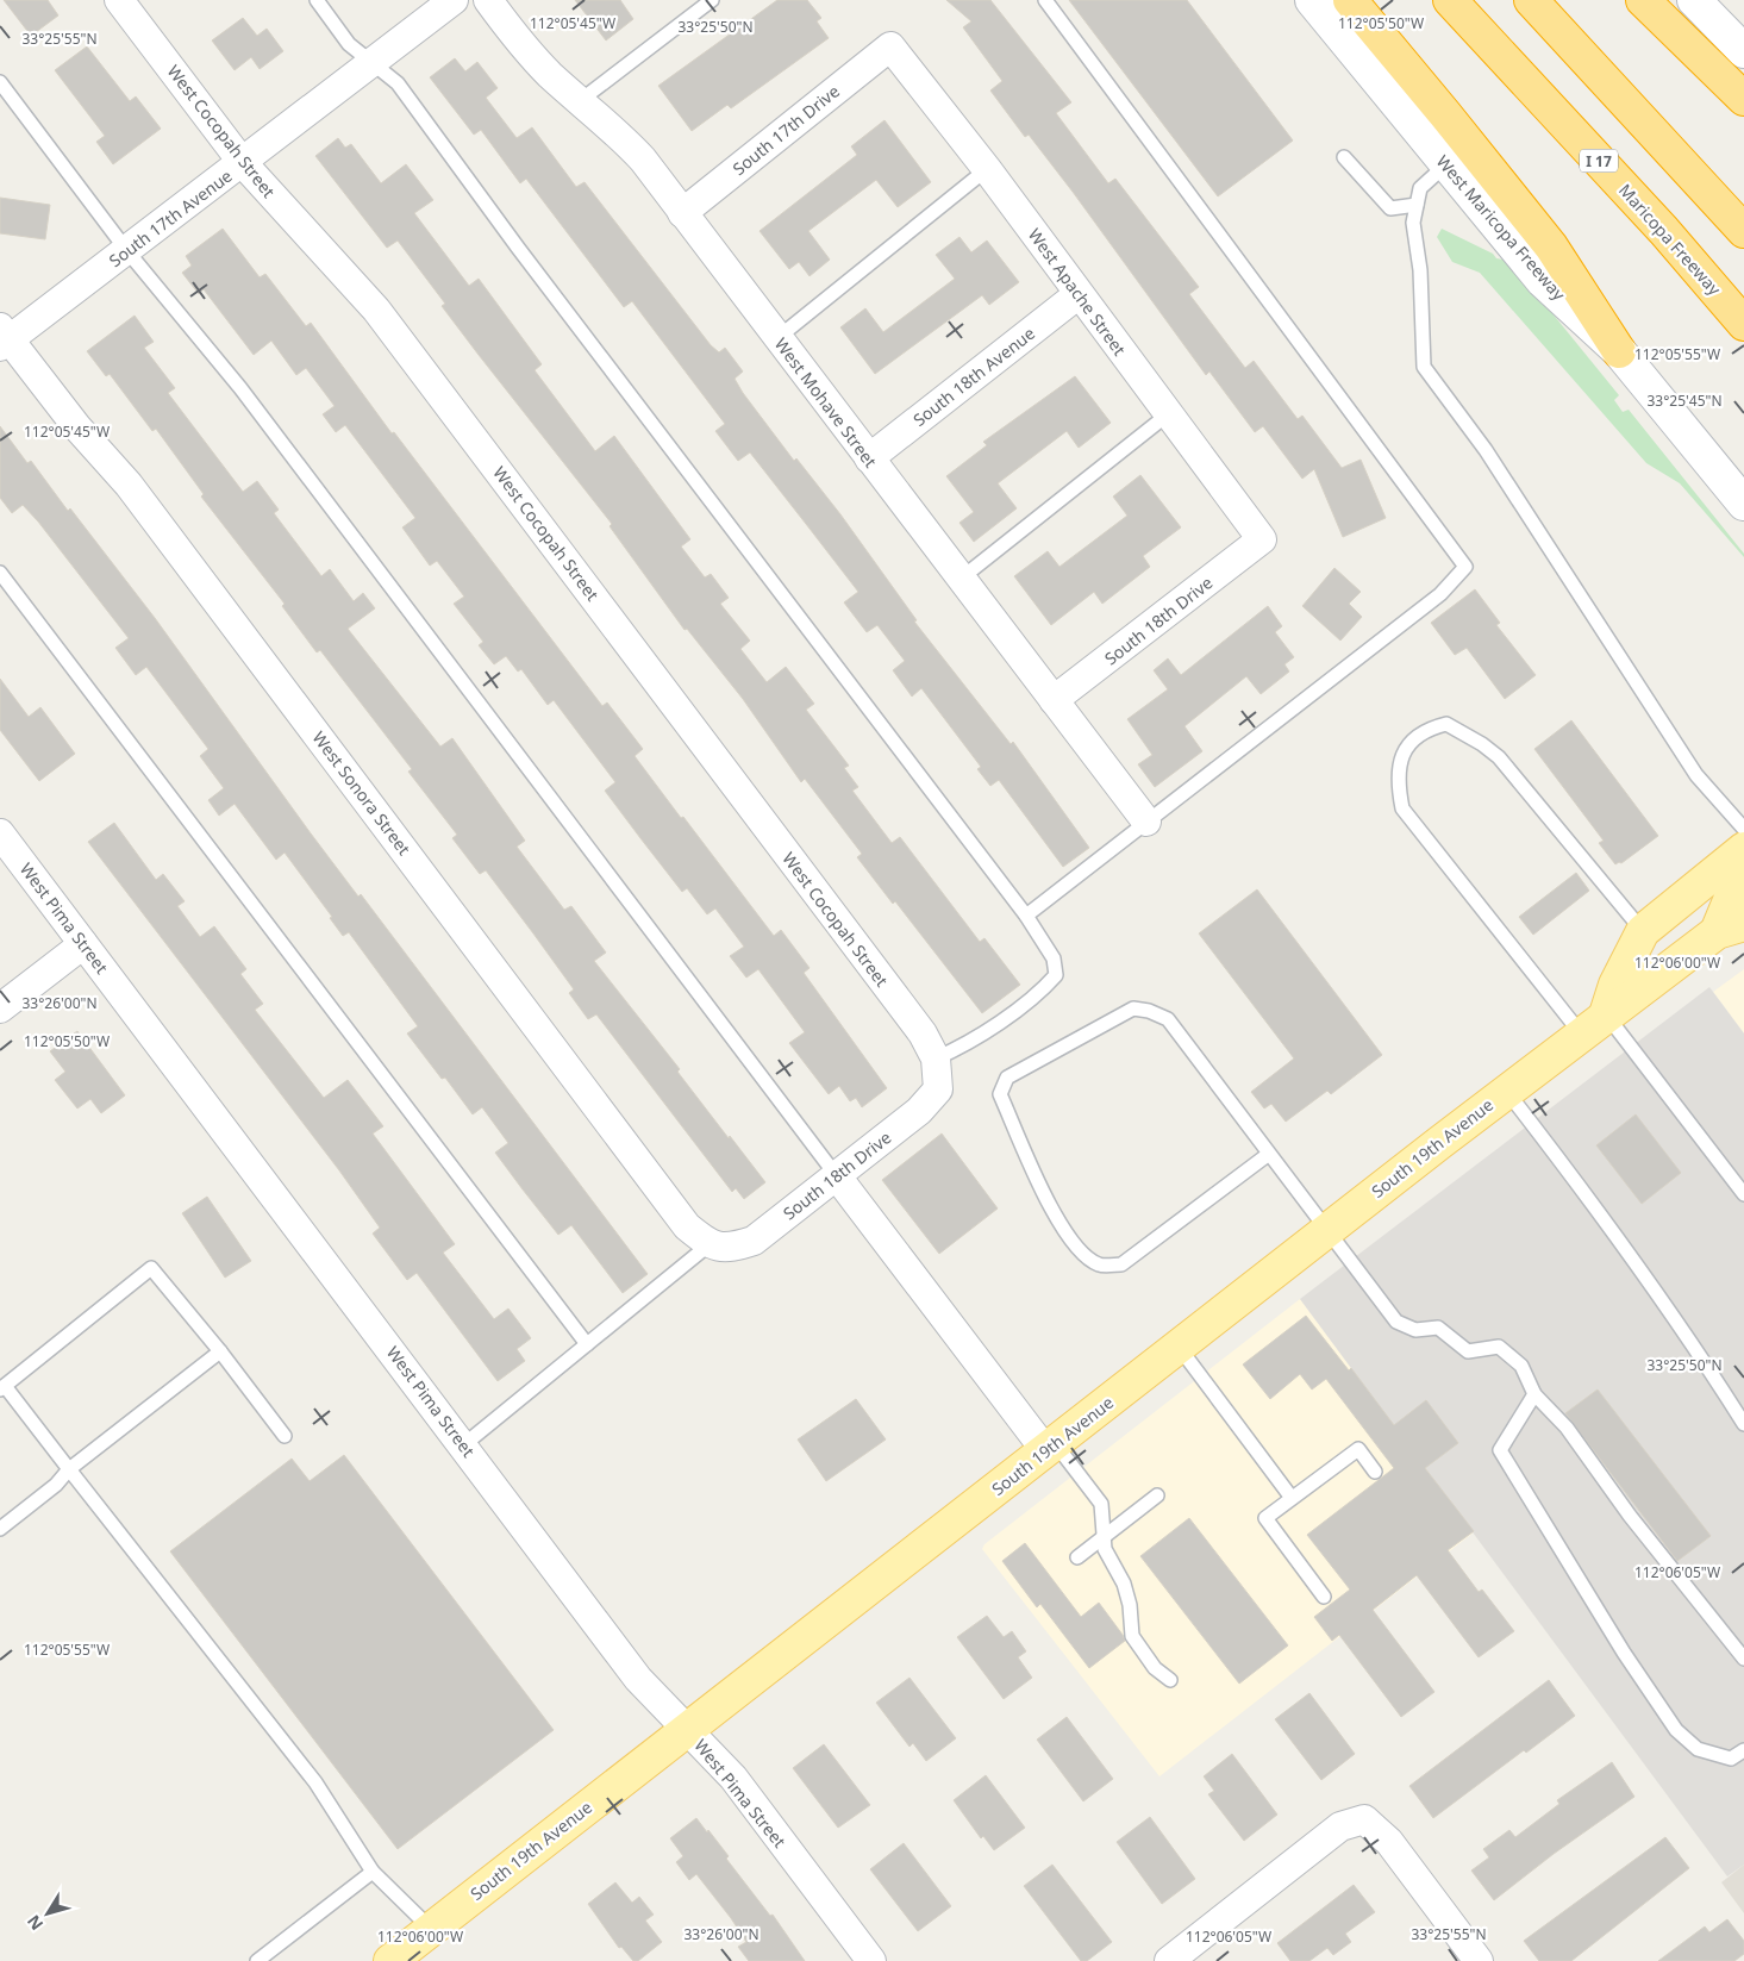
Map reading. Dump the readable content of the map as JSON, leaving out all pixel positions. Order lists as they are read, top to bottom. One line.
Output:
{"streets":{"highway":["I 17","Maricopa Freeway"],"main road":["West Maricopa Freeway","South 19th Avenue"],"street":["South 17th Drive","West Cocopah Street","South 17th Avenue","West Apache Street","South 18th Avenue","West Mohave Street","South 18th Drive","West Sonora Street","West Pima Street"]},"crossings":[["South 17th Drive","West Apache Street"],["South 17th Drive","West Mohave Street"],["West Cocopah Street","South 17th Avenue"],["West Cocopah Street","South 18th Drive"],["South 17th Avenue","West Sonora Street"],["West Apache Street","South 18th Avenue"],["West Apache Street","South 18th Drive"],["South 18th Avenue","West Mohave Street"],["West Mohave Street","South 18th Drive"],["South 18th Drive","West Sonora Street"],["West Pima Street","South 19th Avenue"]],"north":"bottom left","coordinates":["112°05'45\"W","112°05'50\"W","33°25'50\"N","33°25'55\"N","112°05'55\"W","33°25'45\"N","112°06'00\"W","33°26'00\"N","112°06'05\"W"]}
